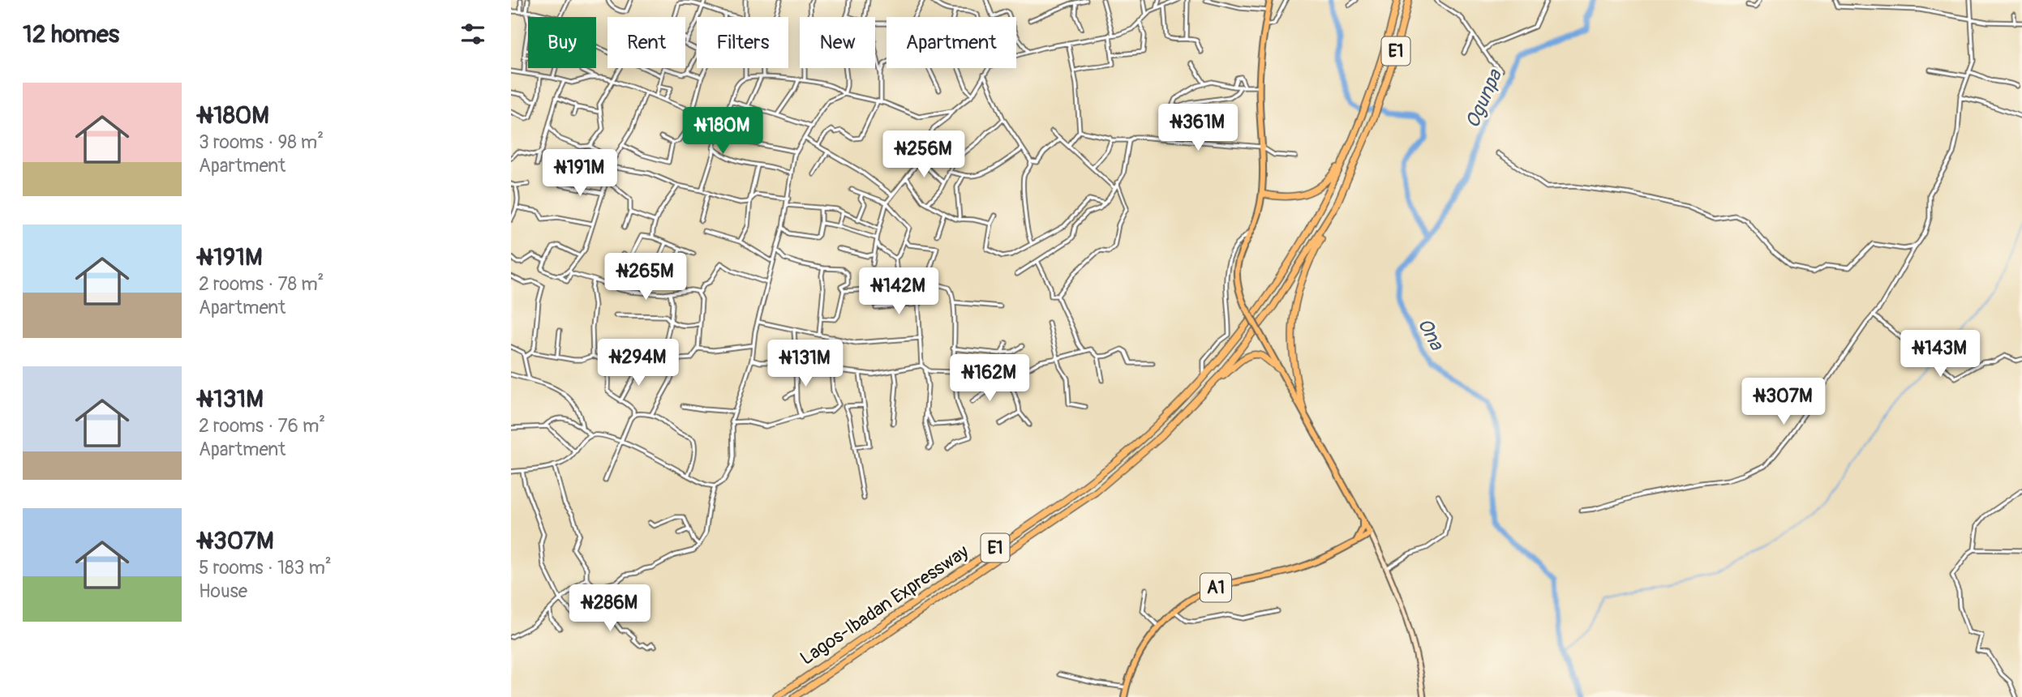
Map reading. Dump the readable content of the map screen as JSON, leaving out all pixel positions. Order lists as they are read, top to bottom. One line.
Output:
{"streets":{"highway":["E1","A1","Lagos-Ibadan Expressway"]},"water":["Ogunpa","Ona"],"page":{"heading":"12 homes","chip":["Buy","Rent","Filters","New","Apartment"],"list":[{"name":"₦180M","note":"3 rooms · 98 m² · Apartment"},{"name":"₦191M","note":"2 rooms · 78 m² · Apartment"},{"name":"₦131M","note":"2 rooms · 76 m² · Apartment"},{"name":"₦307M","note":"5 rooms · 183 m² · House"}],"price":["₦361M","₦180M","₦256M","₦191M","₦265M","₦142M","₦143M","₦294M","₦131M","₦162M","₦307M","₦286M"]}}
